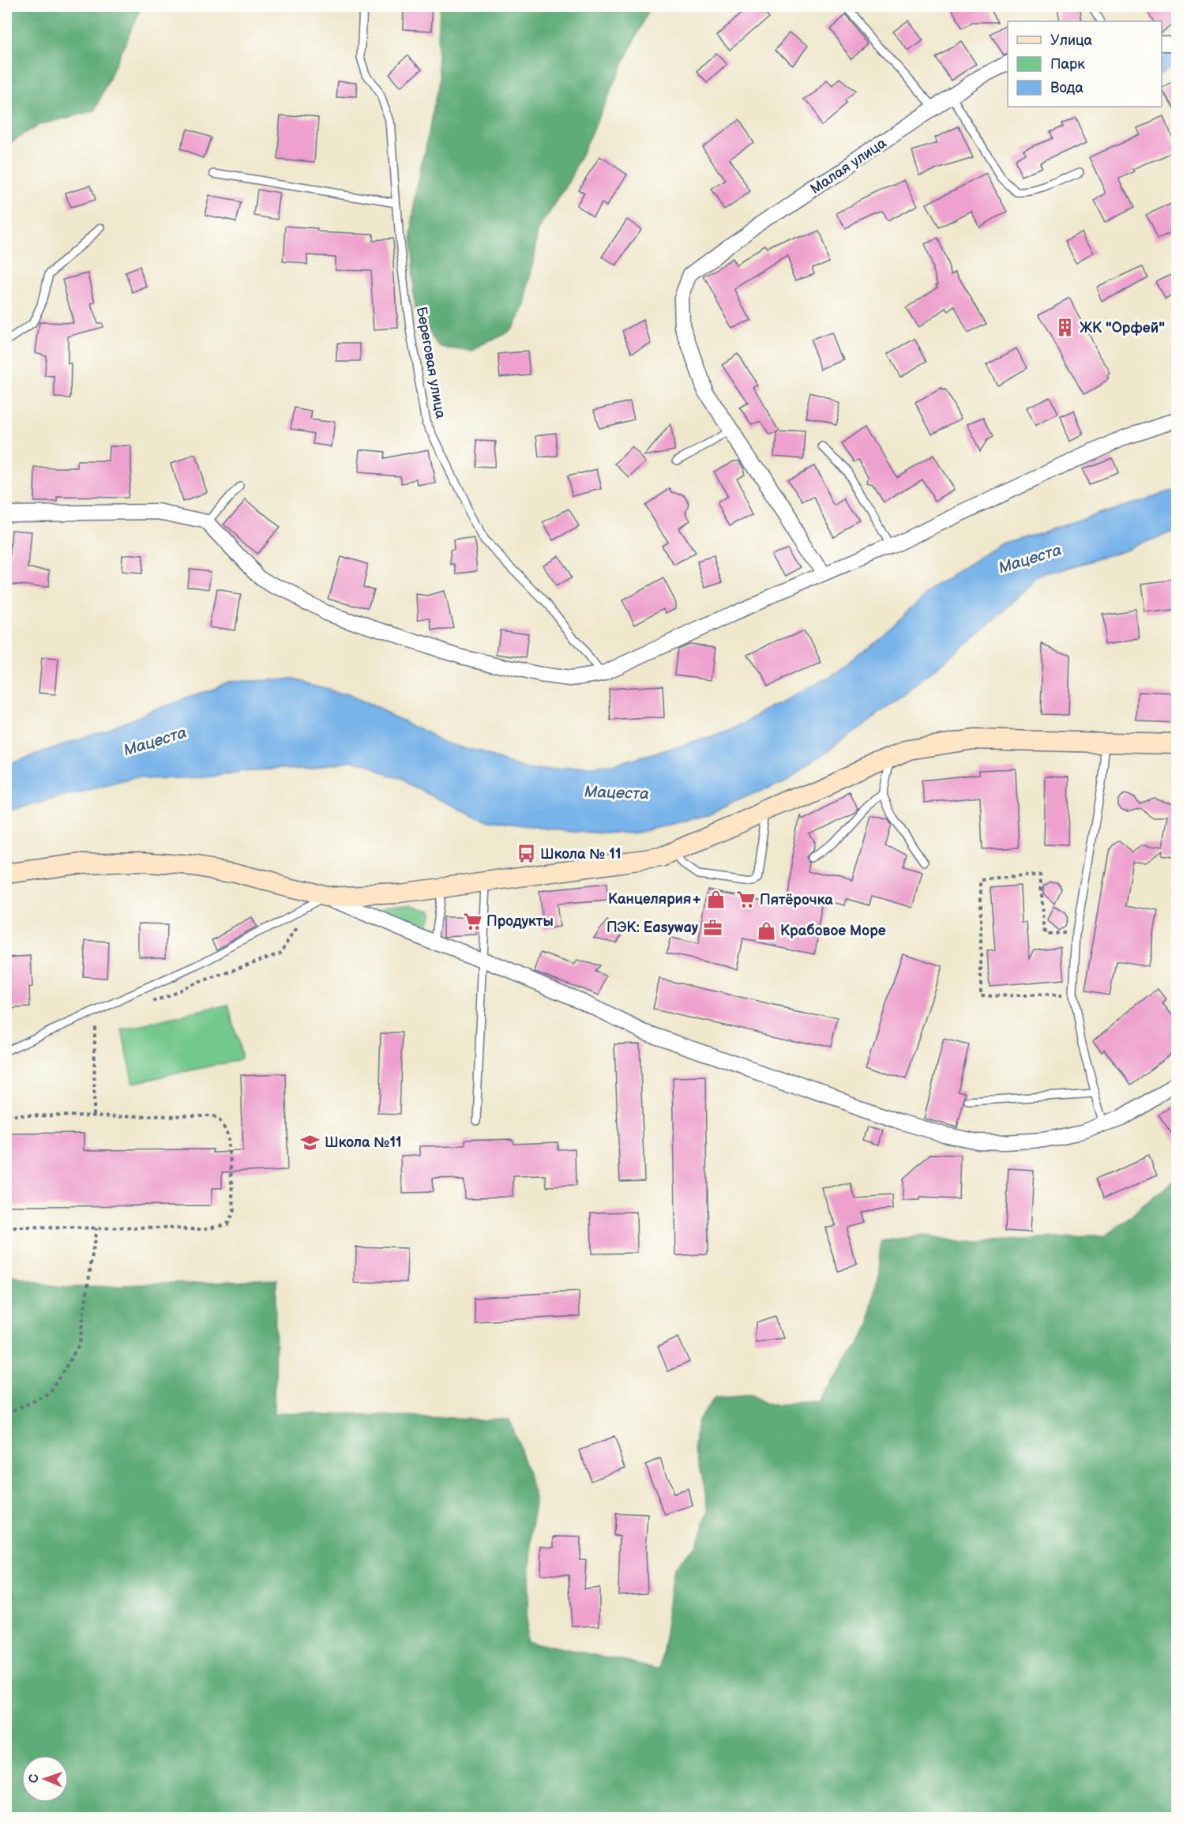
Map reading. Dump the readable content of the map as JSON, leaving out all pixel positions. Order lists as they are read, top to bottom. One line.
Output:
{"streets":{"street":["Малая улица"],"lane":["Береговая улица"]},"water":["Мацеста"],"places":{"building":["ЖК \"Орфей\""],"bus stop":["Школа № 11"],"shop":["Канцелярия+","Крабовое Море"],"supermarket":["Пятёрочка","Продукты"],"office":["ПЭК: Easyway"],"school or university":["Школа №11"]},"legend":["Улица","Парк","Вода"],"north":"left"}
